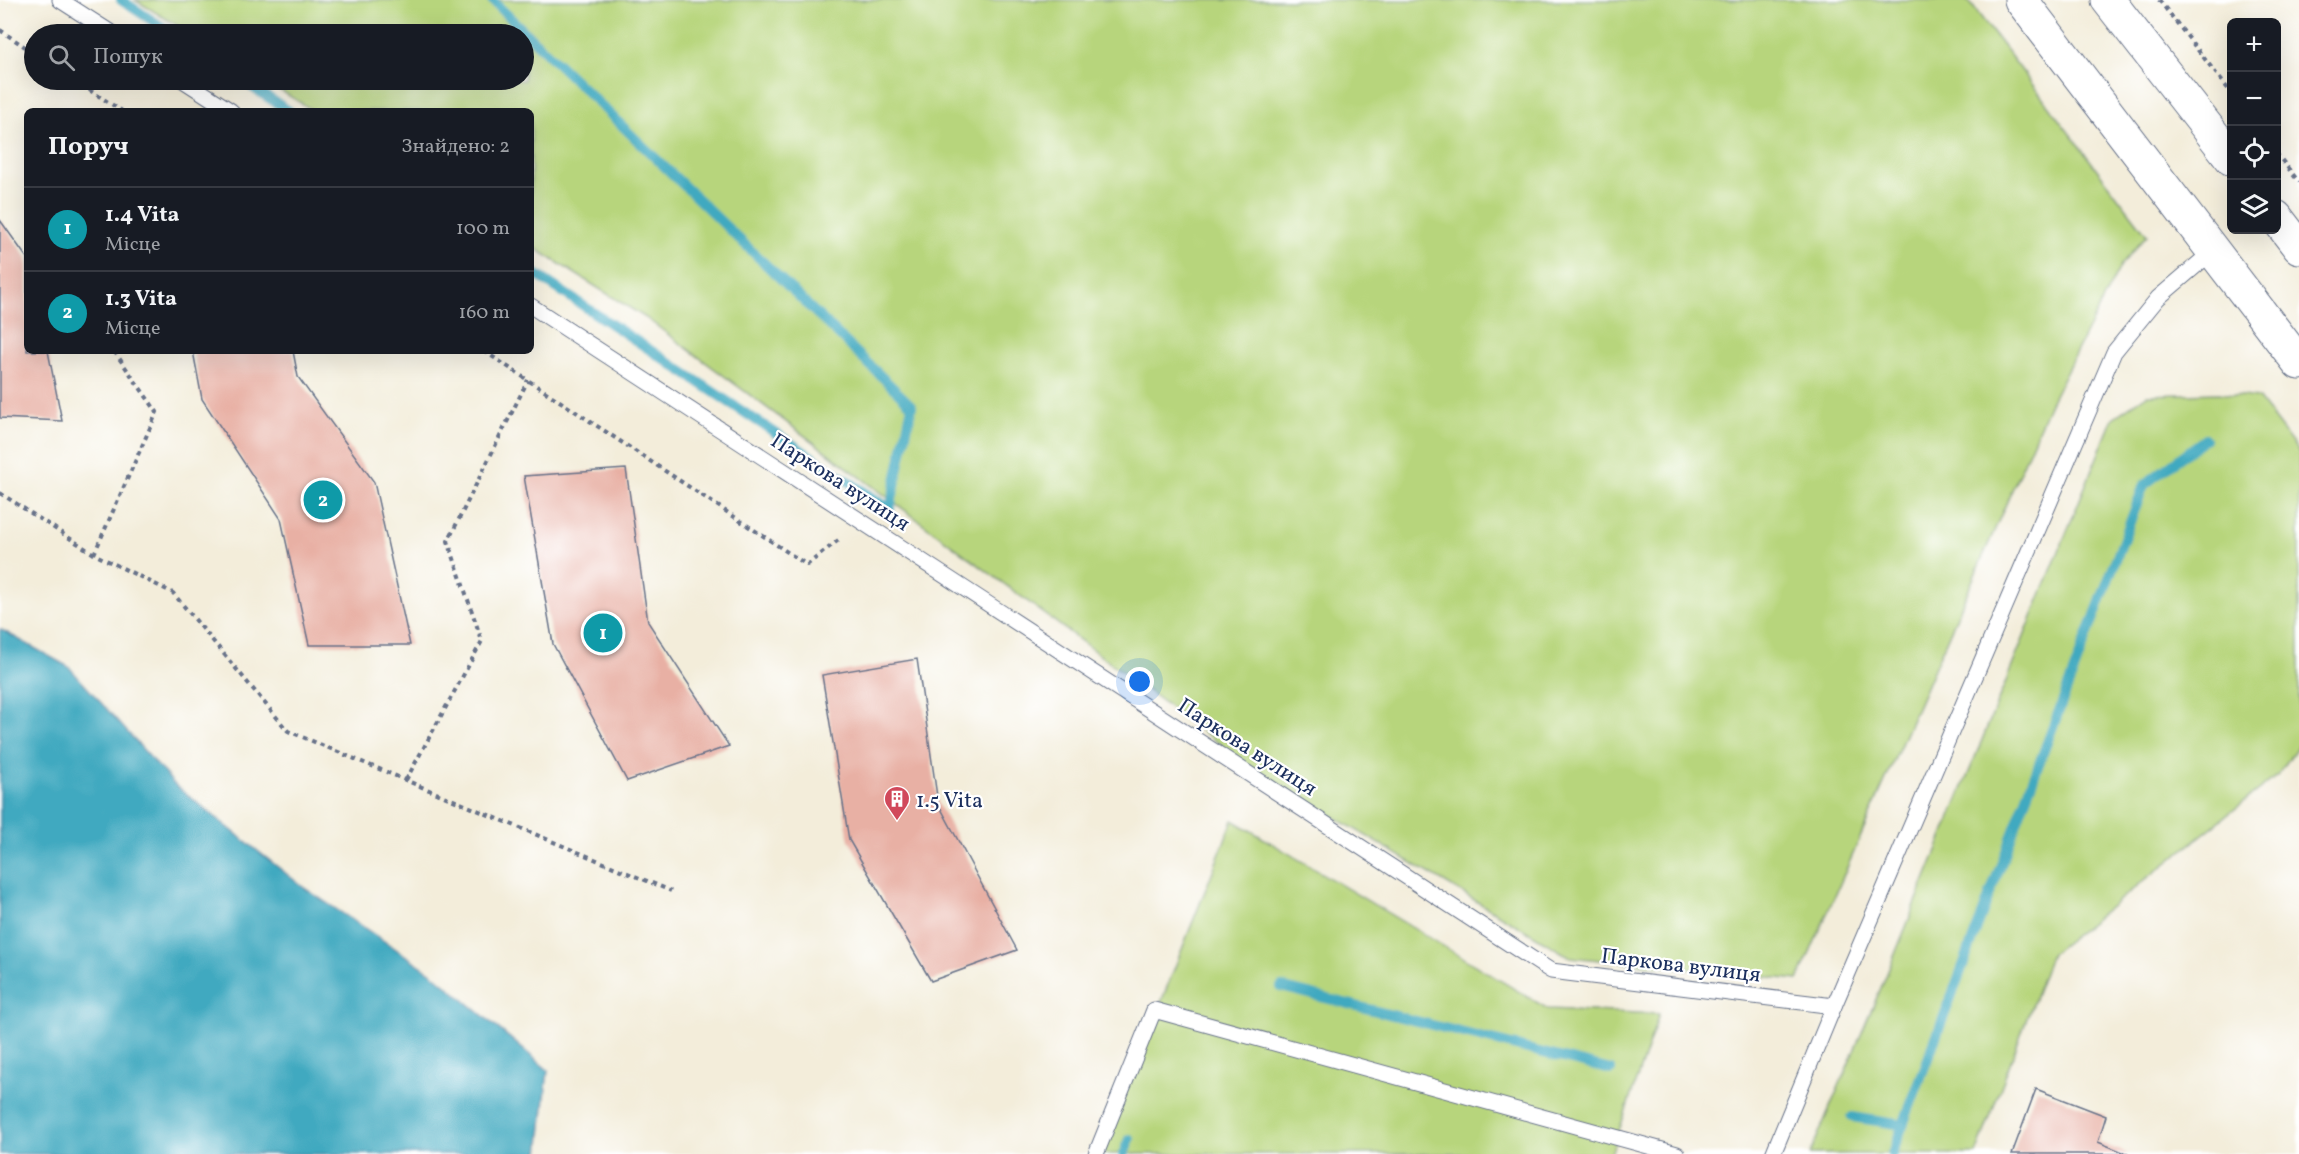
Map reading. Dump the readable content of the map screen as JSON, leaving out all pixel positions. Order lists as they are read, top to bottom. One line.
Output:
{"streets":{"lane":["Паркова вулиця"]},"places":{"building":["1.5 Vita"]},"page":{"map_buttons":["+","−"],"search":"Пошук","heading":["Поруч","Знайдено: 2"],"list":[{"mark":"1","name":"1.4 Vita","note":"Місце","value":"100 m"},{"mark":"2","name":"1.3 Vita","note":"Місце","value":"160 m"}],"pins":["2","1"]}}
